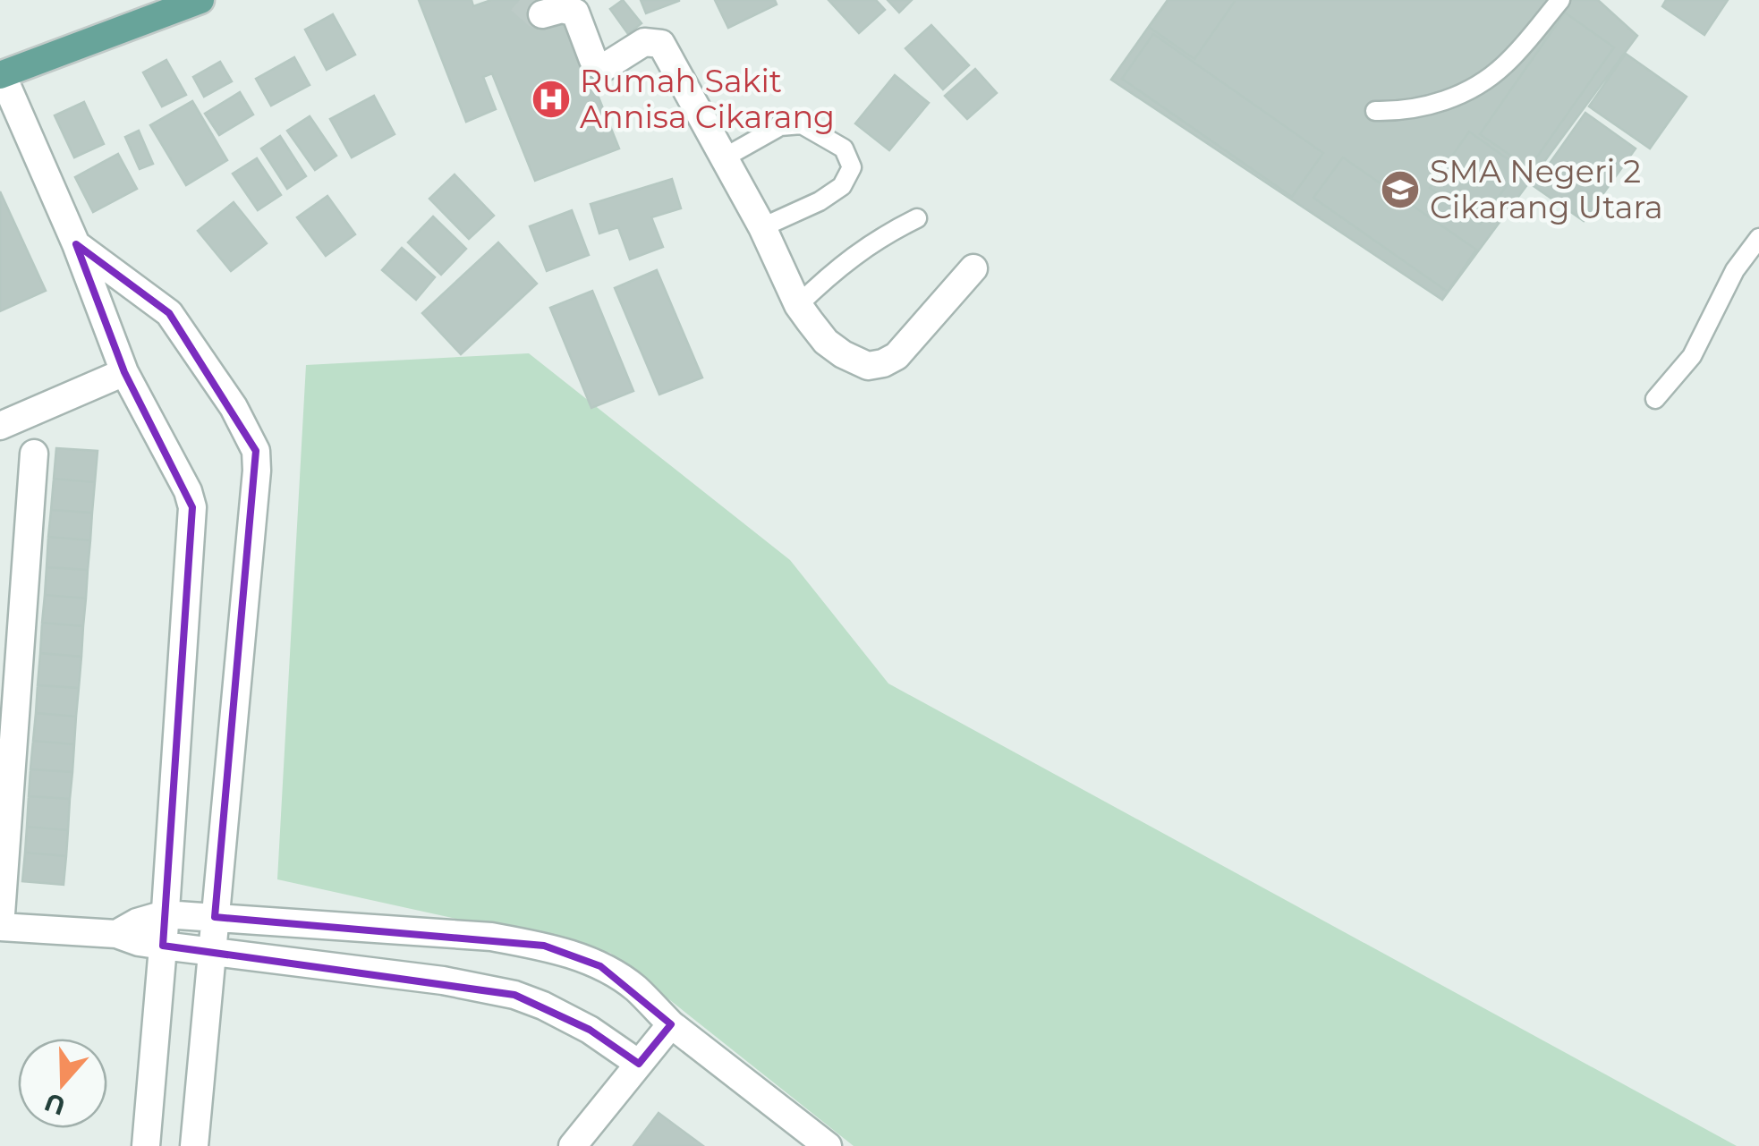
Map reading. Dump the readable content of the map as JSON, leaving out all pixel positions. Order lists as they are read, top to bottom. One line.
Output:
{"places":{"hospital":["Rumah Sakit Annisa Cikarang"],"school or university":["SMA Negeri 2 Cikarang Utara"]},"north":"bottom"}
